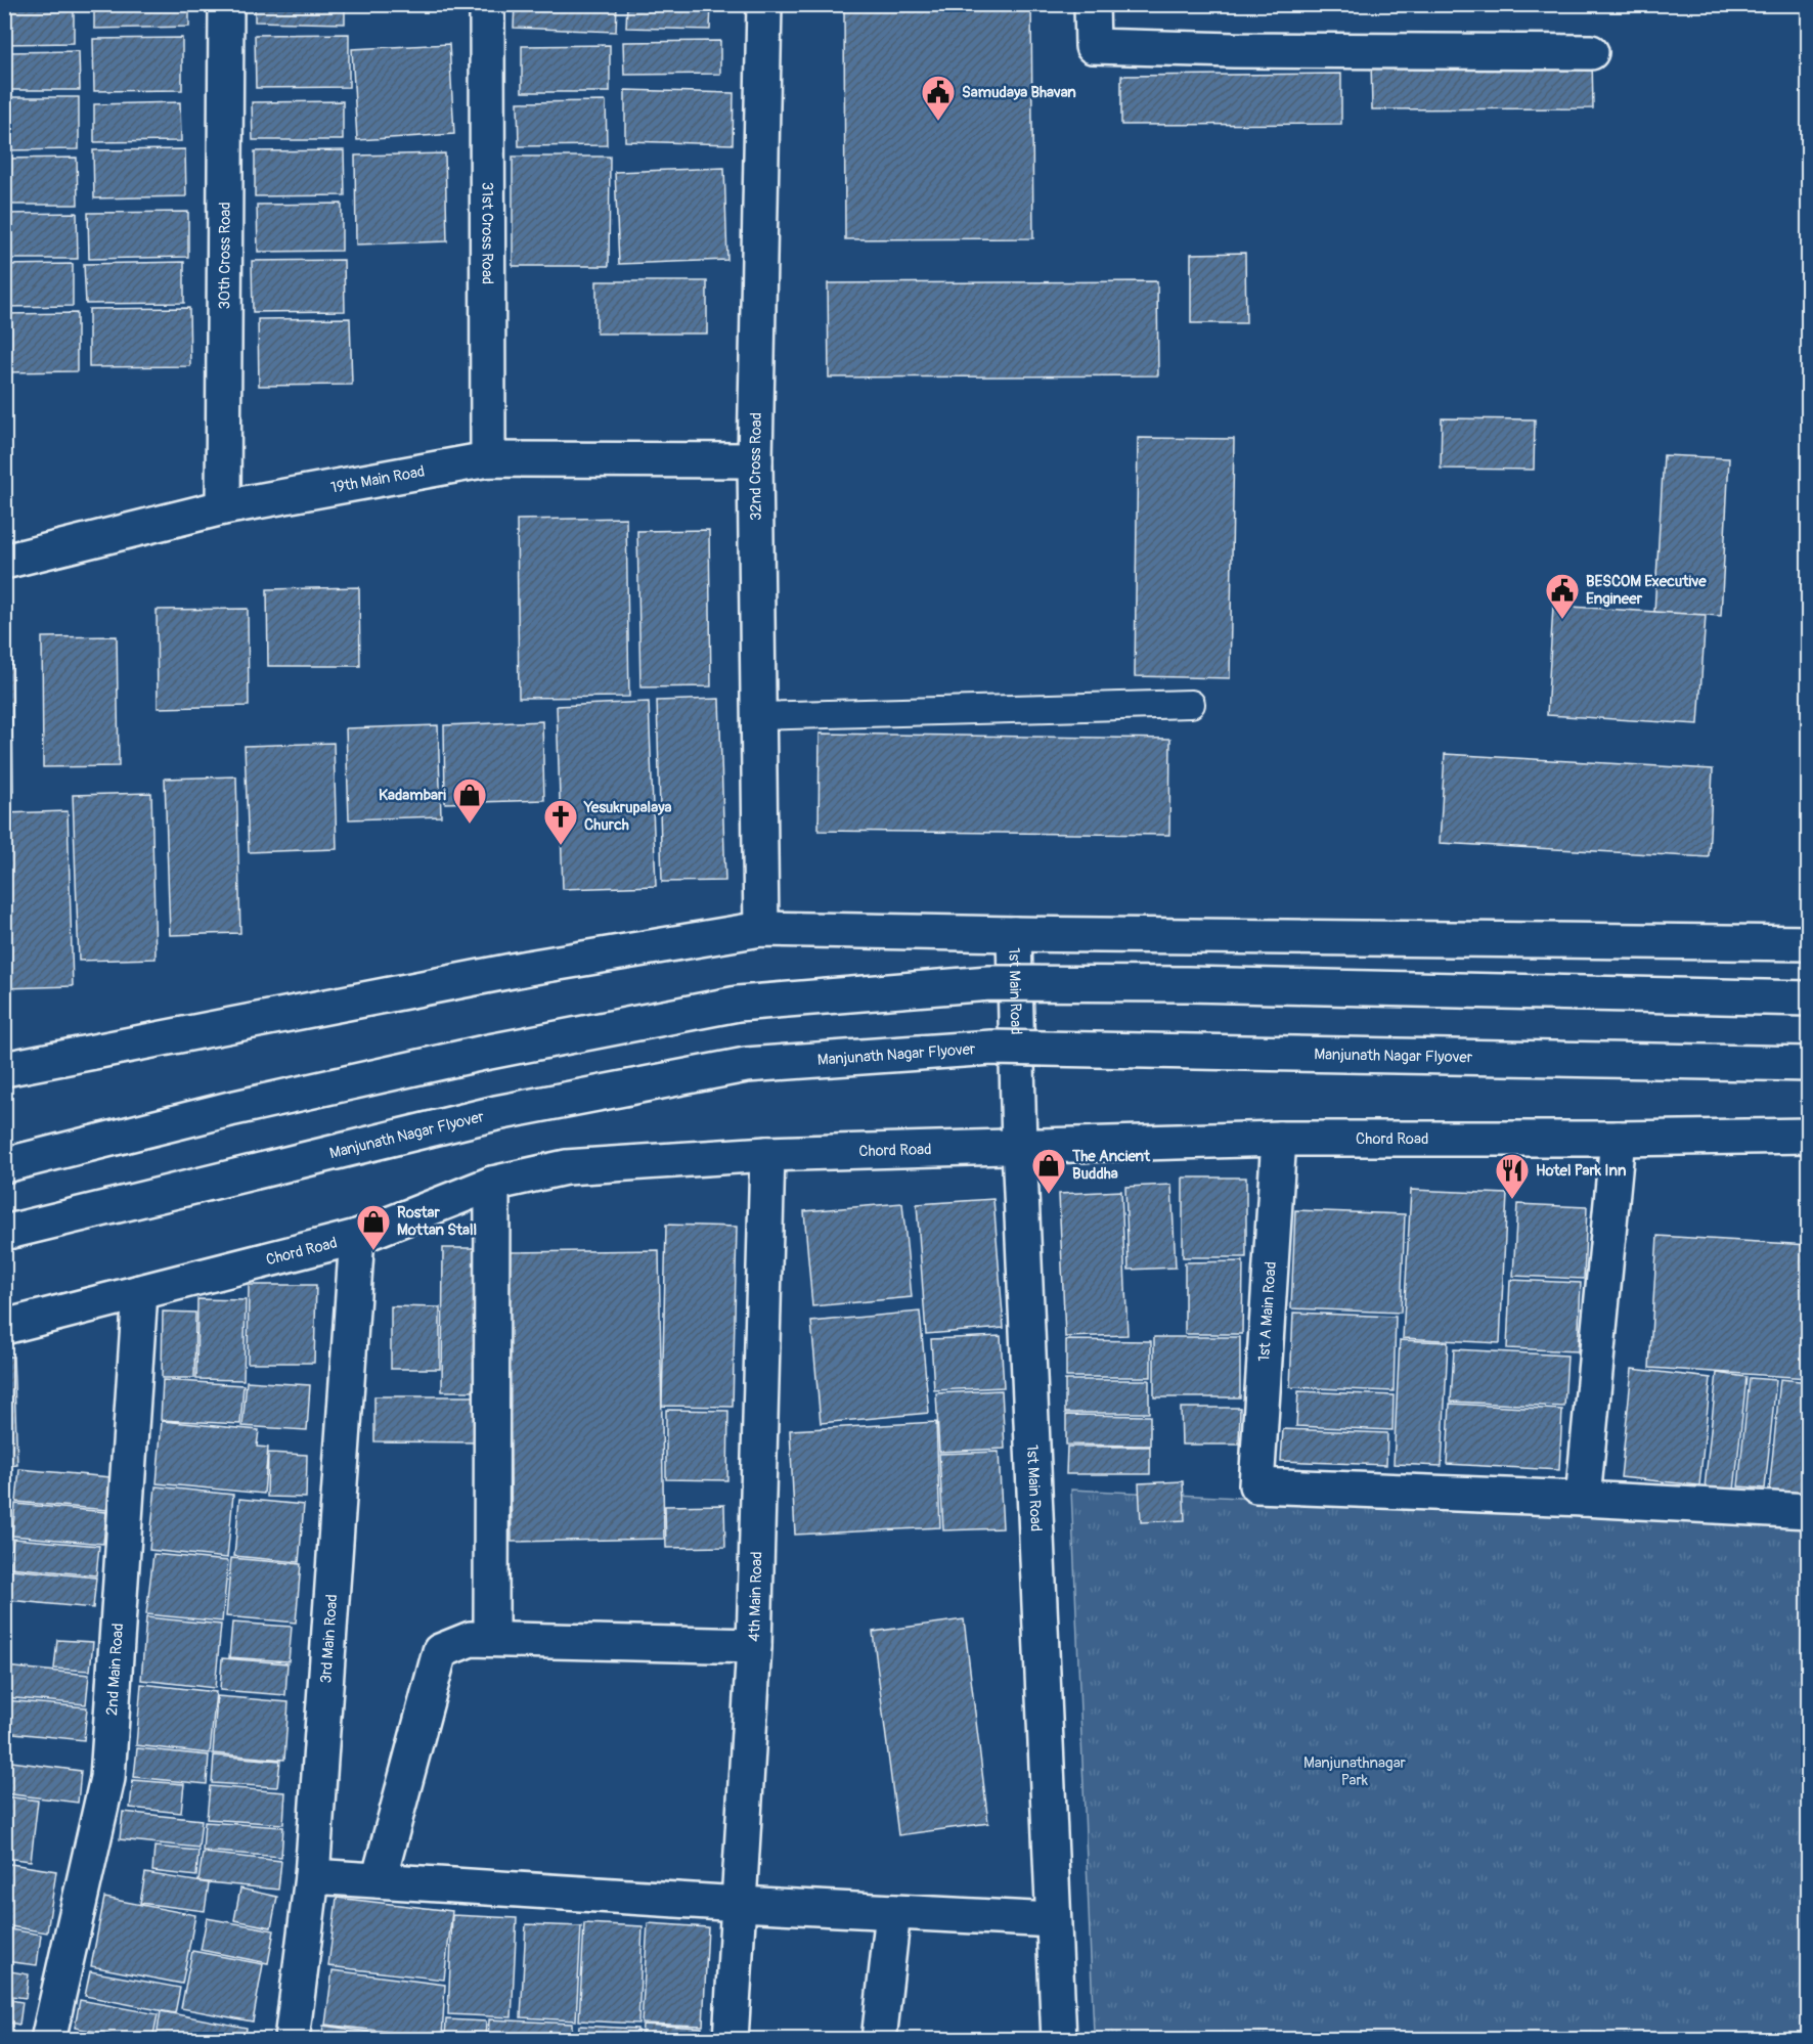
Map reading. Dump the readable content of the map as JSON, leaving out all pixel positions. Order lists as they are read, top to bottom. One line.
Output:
{"streets":{"street":["31st Cross Road","30th Cross Road","32nd Cross Road","19th Main Road","1st Main Road","Manjunath Nagar Flyover","Chord Road","1st A Main Road","4th Main Road","3rd Main Road","2nd Main Road"]},"crossings":[["31st Cross Road","19th Main Road"],["30th Cross Road","19th Main Road"],["32nd Cross Road","19th Main Road"],["1st Main Road","Chord Road"],["Chord Road","1st A Main Road"],["Chord Road","4th Main Road"],["Chord Road","3rd Main Road"],["Chord Road","2nd Main Road"]],"parks":["Manjunathnagar Park"],"places":{"public building":["Samudaya Bhavan","BESCOM Executive Engineer"],"shop":["Kadambari","The Ancient Buddha","Rostar Mottan Stall"],"church":["Yesukrupalaya Church"],"restaurant":["Hotel Park Inn"]}}
